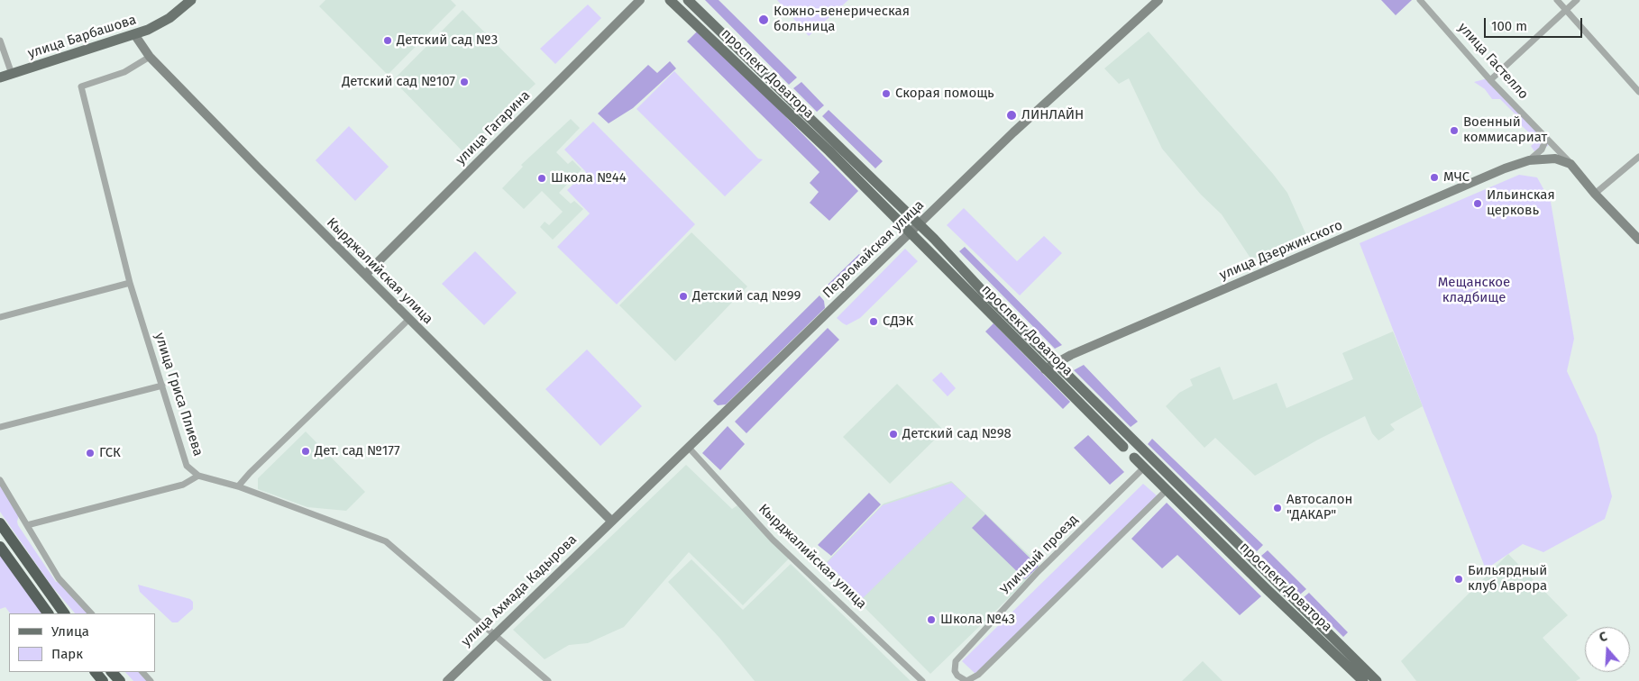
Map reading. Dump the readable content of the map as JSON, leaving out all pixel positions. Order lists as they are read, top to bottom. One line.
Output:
{"streets":{"main road":["улица Барбашова","проспект Доватора"],"street":["улица Гастелло","улица Гагарина","Первомайская улица","улица Дзержинского","Кырджалийская улица","улица Гриса Плиева","Уличный проезд","улица Ахмада Кадырова"]},"crossings":[["улица Барбашова","Кырджалийская улица"],["улица Гастелло","улица Дзержинского"],["проспект Доватора","Первомайская улица"],["проспект Доватора","улица Дзержинского"],["проспект Доватора","Уличный проезд"],["улица Гагарина","Кырджалийская улица"],["Первомайская улица","Кырджалийская улица"],["Первомайская улица","улица Ахмада Кадырова"],["Кырджалийская улица","улица Гриса Плиева"],["Кырджалийская улица","улица Ахмада Кадырова"],["улица Гриса Плиева","улица Ахмада Кадырова"]],"parks":["Мещанское кладбище"],"places":["Кожно-венерическая больница","Детский сад №3","Детский сад №107","Скорая помощь","ЛИНЛАЙН","Военный коммисариат","МЧС","Школа №44","Ильинская церковь","Детский сад №99","СДЭК","Детский сад №98","Дет. сад №177","ГСК","Автосалон \"ДАКАР\"","Бильярдный клуб Аврора","Школа №43"],"legend":["Улица","Парк"],"scale_bar":"100 m","north":"top"}
